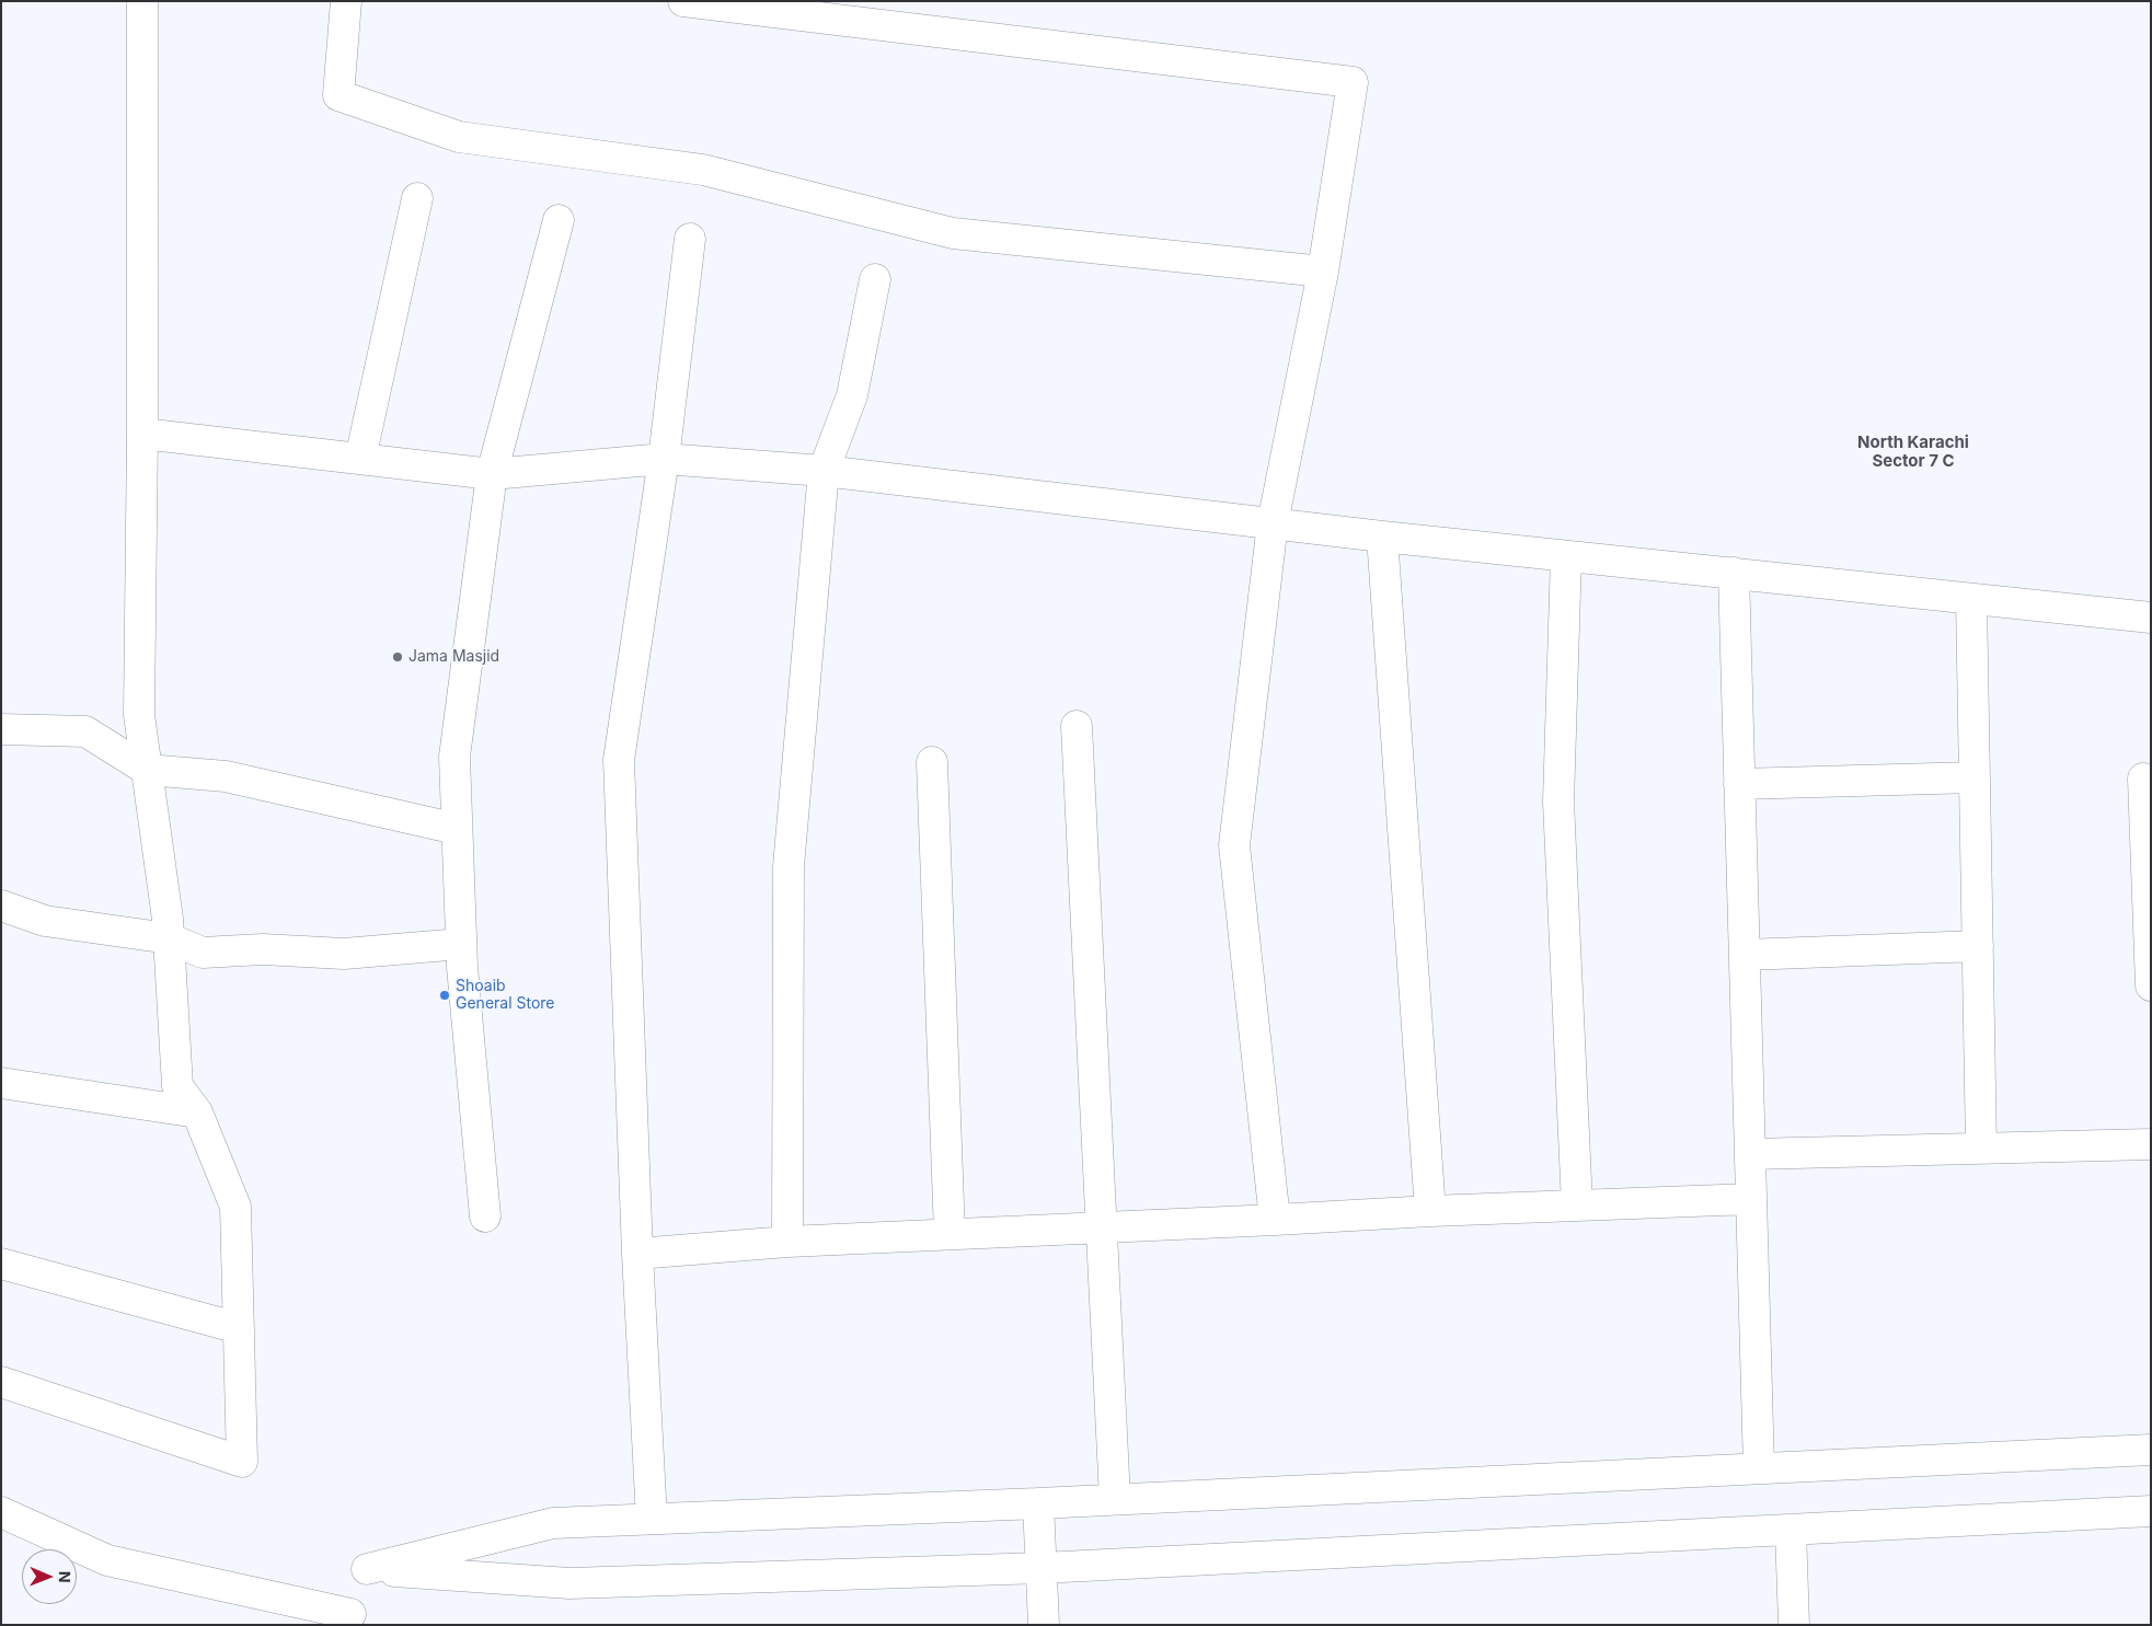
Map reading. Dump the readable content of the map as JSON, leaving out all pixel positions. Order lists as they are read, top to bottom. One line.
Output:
{"districts":["North Karachi Sector 7 C"],"places":["Jama Masjid","Shoaib General Store"],"north":"right"}
